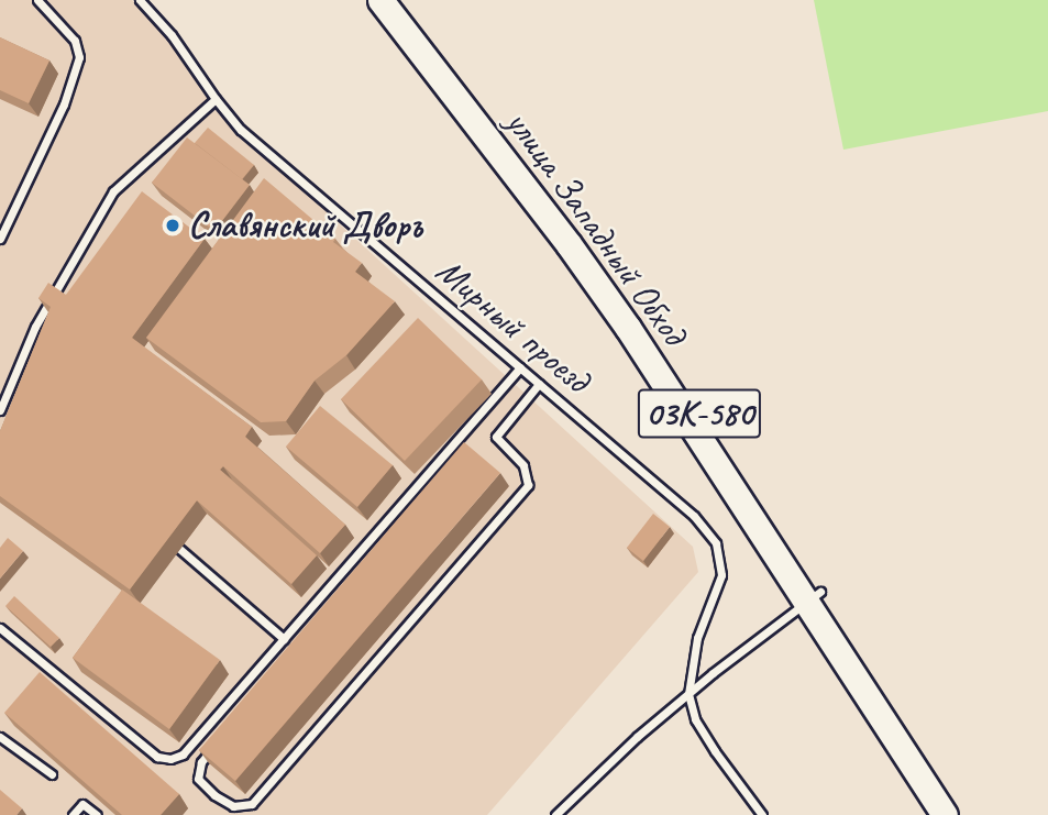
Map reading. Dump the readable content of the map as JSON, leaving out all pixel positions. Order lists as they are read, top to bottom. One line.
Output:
{"streets":{"highway":["улица Западный Обход","03К-580"],"lane":["Мирный проезд"]},"places":["Cлавянский Дворъ"]}
